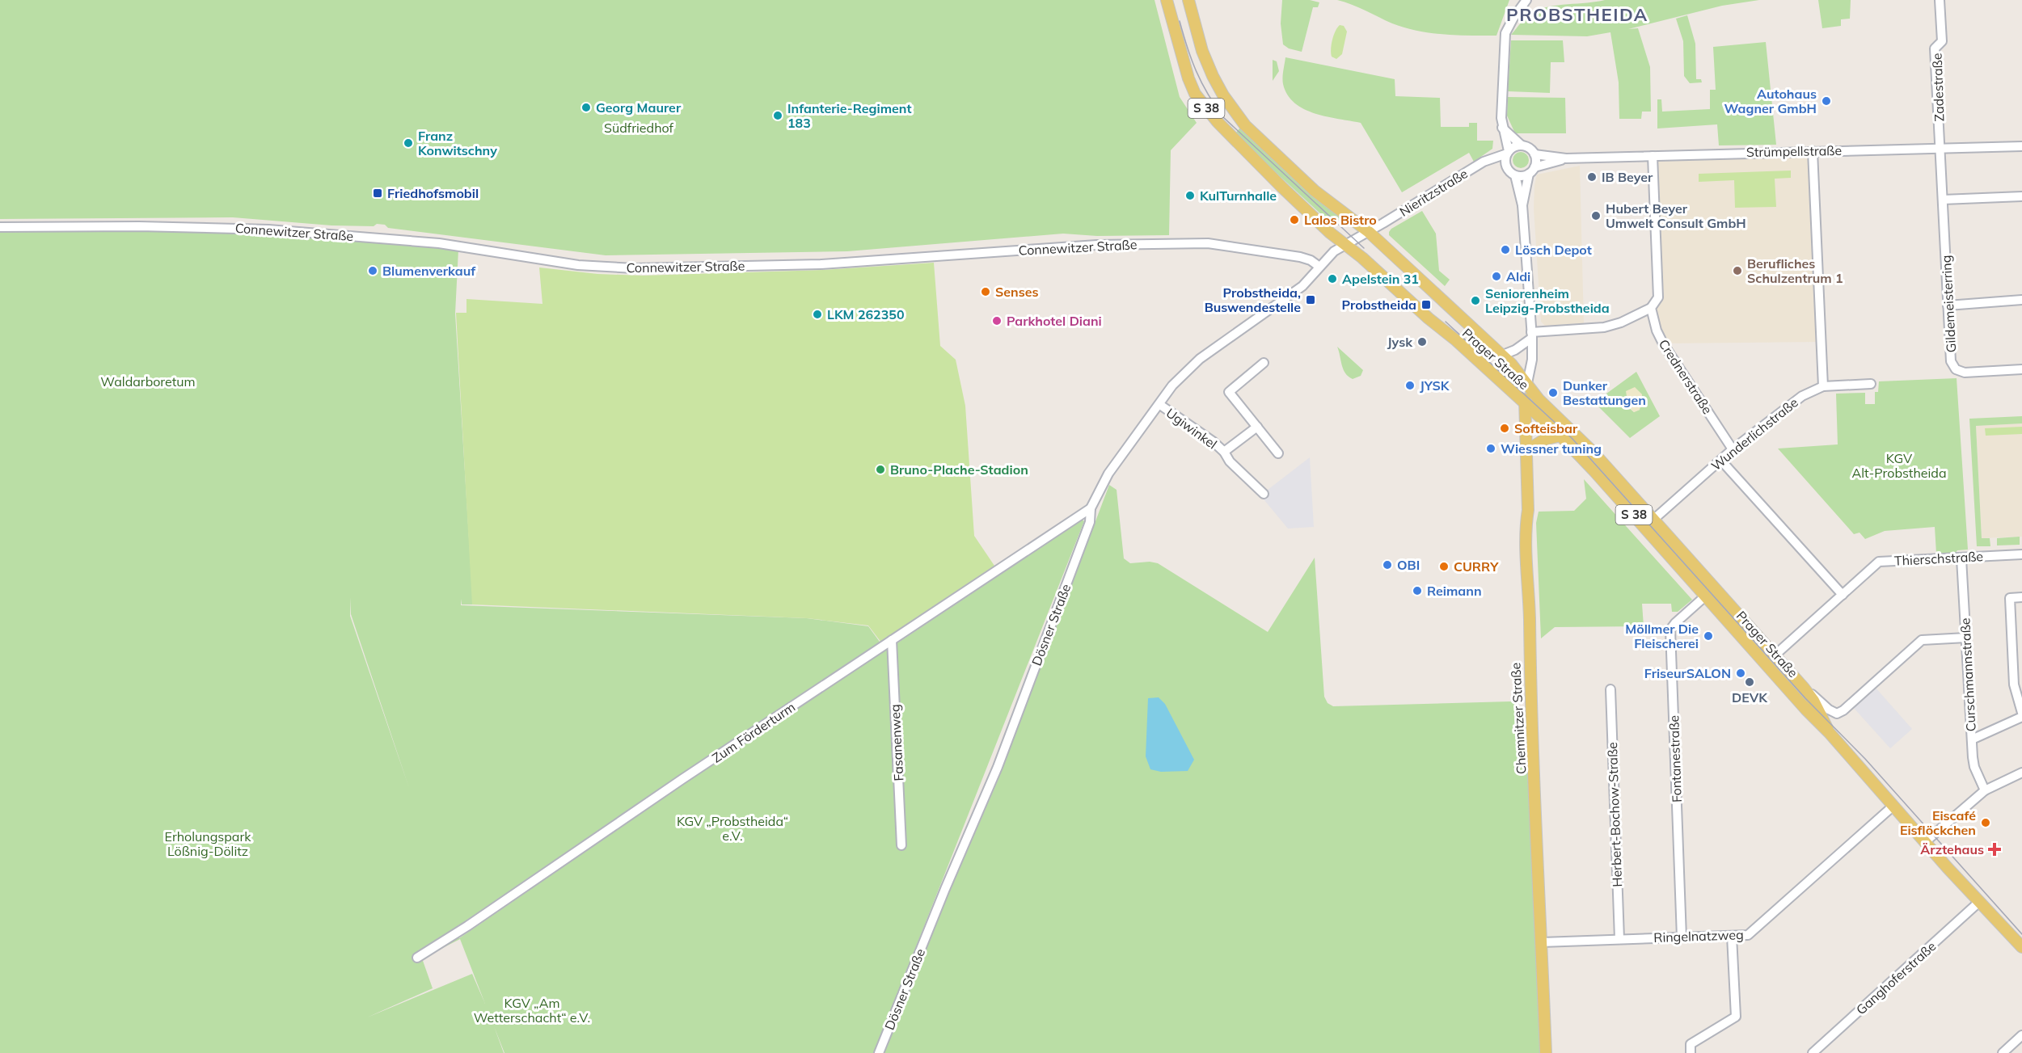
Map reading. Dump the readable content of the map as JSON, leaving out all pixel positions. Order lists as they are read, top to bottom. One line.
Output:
{"streets":{"main road":["S 38","Prager Straße","Chemnitzer Straße"],"street":["Zadestraße","Strümpellstraße","Nieritzstraße","Connewitzer Straße","Gildemeisterring","Crednerstraße","Ugiwinkel","Wunderlichstraße","Thierschstraße","Dösner Straße","Curschmannstraße","Zum Förderturm","Fasanenweg","Fontanestraße","Herbert-Bochow-Straße","Ringelnatzweg","Ganghoferstraße"]},"crossings":[["Zadestraße","Strümpellstraße"],["Zadestraße","Gildemeisterring"],["Strümpellstraße","Nieritzstraße"],["Strümpellstraße","Gildemeisterring"],["Nieritzstraße","Prager Straße"],["Connewitzer Straße","Dösner Straße"],["Prager Straße","Wunderlichstraße"],["Prager Straße","Thierschstraße"],["Prager Straße","Chemnitzer Straße"],["Prager Straße","Fontanestraße"],["Prager Straße","Ringelnatzweg"],["Prager Straße","Ganghoferstraße"],["Crednerstraße","Wunderlichstraße"],["Ugiwinkel","Dösner Straße"],["Thierschstraße","Curschmannstraße"],["Dösner Straße","Zum Förderturm"],["Chemnitzer Straße","Ringelnatzweg"],["Zum Förderturm","Fasanenweg"],["Fontanestraße","Ringelnatzweg"],["Herbert-Bochow-Straße","Ringelnatzweg"]],"districts":["PROBSTHEIDA"],"parks":["Südfriedhof","Waldarboretum","KGV Alt-Probstheida","KGV „Probstheida“ e.V.","Erholungspark Lößnig-Dölitz","KGV „Am Wetterschacht“ e.V."],"places":{"other":["Autohaus Wagner GmbH","Georg Maurer","Infanterie-Regiment 183","Franz Konwitschny","IB Beyer","KulTurnhalle","Hubert Beyer Umwelt Consult GmbH","Lalos Bistro","Lösch Depot","Blumenverkauf","Berufliches Schulzentrum 1","Aldi","Apelstein 31","Senses","Seniorenheim Leipzig-Probstheida","LKM 262350","Parkhotel Diani","Jysk","JYSK","Dunker Bestattungen","Softeisbar","Wiessner tuning","Bruno-Plache-Stadion","OBI","CURRY","Reimann","Möllmer Die Fleischerei","FriseurSALON","DEVK","Eiscafé Eisflöckchen"],"transit":["Friedhofsmobil","Probstheida, Buswendestelle","Probstheida"],"health":["Ärztehaus"]}}
